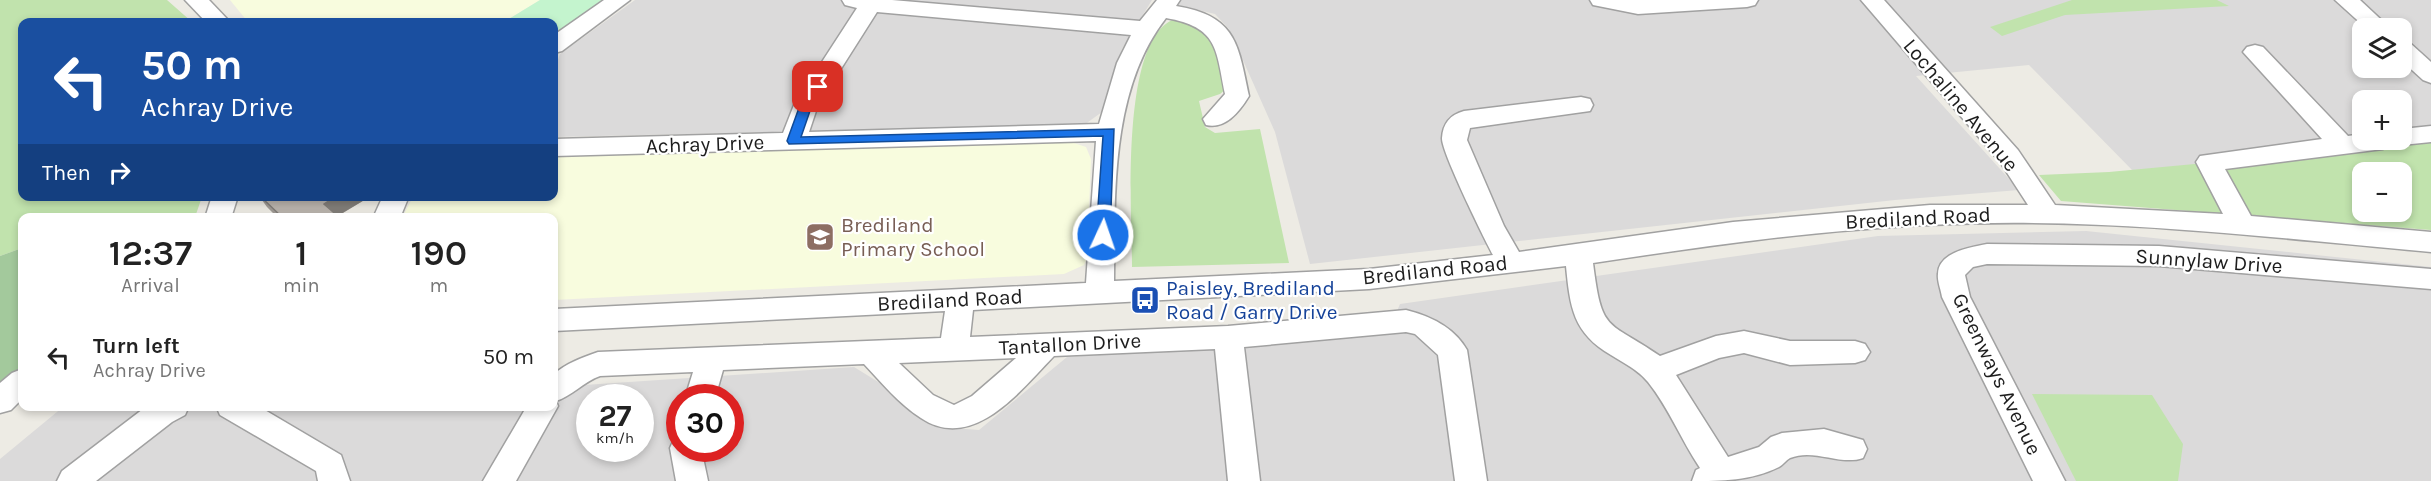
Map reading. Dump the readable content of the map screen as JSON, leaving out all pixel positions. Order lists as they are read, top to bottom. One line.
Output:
{"streets":{"street":["Lochaline Avenue","Achray Drive","Brediland Road","Sunnylaw Drive","Tantallon Drive","Greenways Avenue"]},"crossings":[["Lochaline Avenue","Brediland Road"],["Sunnylaw Drive","Greenways Avenue"]],"places":{"school or university":["Brediland Primary School"],"bus stop":["Paisley, Brediland Road / Garry Drive"]},"page":{"map_buttons":["+","−"],"turn":["50 m","Achray Drive"],"then":"Then","eta":["12:37","Arrival","1","min","190","m"],"list":[{"name":"Turn left","note":"Achray Drive","value":"50 m"}],"speed":"27 km/h","limit":"30"}}
